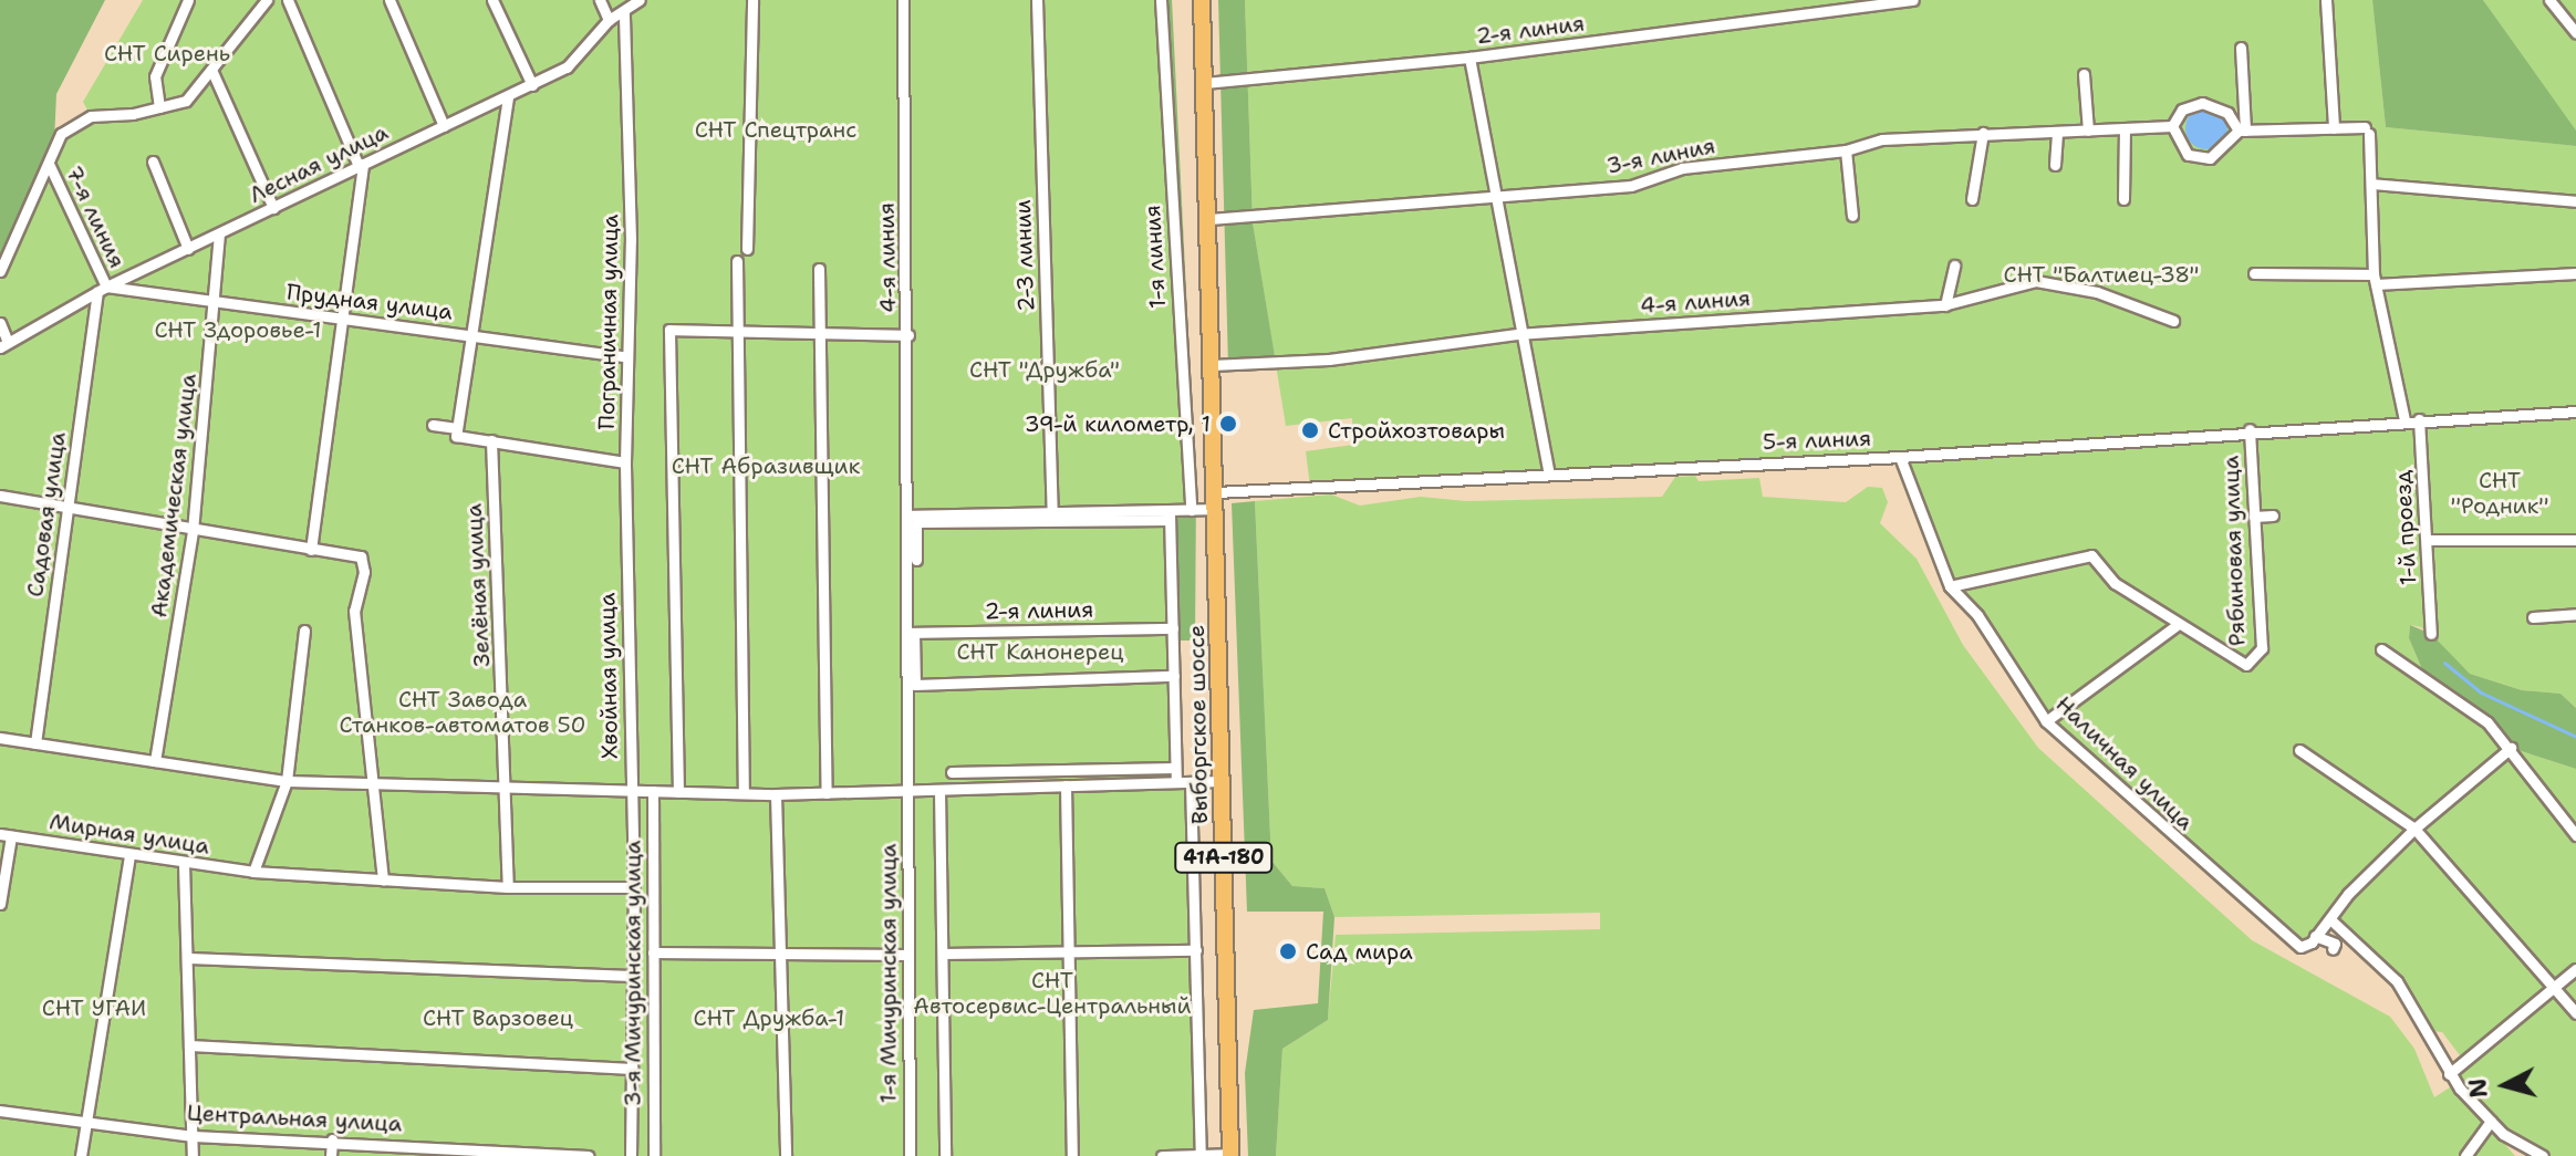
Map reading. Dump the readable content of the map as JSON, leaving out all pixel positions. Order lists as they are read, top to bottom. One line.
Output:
{"streets":{"main road":["Выборгское шоссе","41А-180"],"street":["2-я линия","3-я линия","Лесная улица","7-я линия","2-3 линии","1-я линия","4-я линия","Прудная улица","Пограничная улица","5-я линия","Академическая улица","Садовая улица","1-й проезд","Рябиновая улица","Зелёная улица","Хвойная улица","Наличная улица","Мирная улица","3-я Мичуринская улица","1-я Мичуринская улица","Центральная улица"]},"crossings":[["2-я линия","4-я линия"],["2-я линия","41А-180"],["2-я линия","1-я Мичуринская улица"],["3-я линия","41А-180"],["Лесная улица","7-я линия"],["Лесная улица","Прудная улица"],["Лесная улица","Пограничная улица"],["Лесная улица","Академическая улица"],["Лесная улица","Садовая улица"],["7-я линия","Прудная улица"],["7-я линия","Садовая улица"],["1-я линия","5-я линия"],["4-я линия","41А-180"],["4-я линия","1-я Мичуринская улица"],["Прудная улица","Пограничная улица"],["Прудная улица","Академическая улица"],["Прудная улица","Садовая улица"],["Пограничная улица","Зелёная улица"],["Пограничная улица","Хвойная улица"],["5-я линия","1-й проезд"],["5-я линия","Рябиновая улица"],["5-я линия","Выборгское шоссе"],["5-я линия","Наличная улица"],["5-я линия","41А-180"],["Зелёная улица","Мирная улица"],["Хвойная улица","Мирная улица"],["Выборгское шоссе","41А-180"]],"parks":["СНТ Сирень","СНТ Спецтранс","СНТ \"Балтиец-38\"","СНТ Здоровье-1","СНТ \"Дружба\"","СНТ Абразивщик","СНТ ''Родник''","СНТ Канонерец","СНТ Завода Станков-автоматов 50","СНТ Автосервис-Центральный","СНТ УГАИ","СНТ Варзовец","СНТ Дружба-1"],"places":["39-й километр, 1","Стройхозтовары","Сад мира"],"north":"left"}
